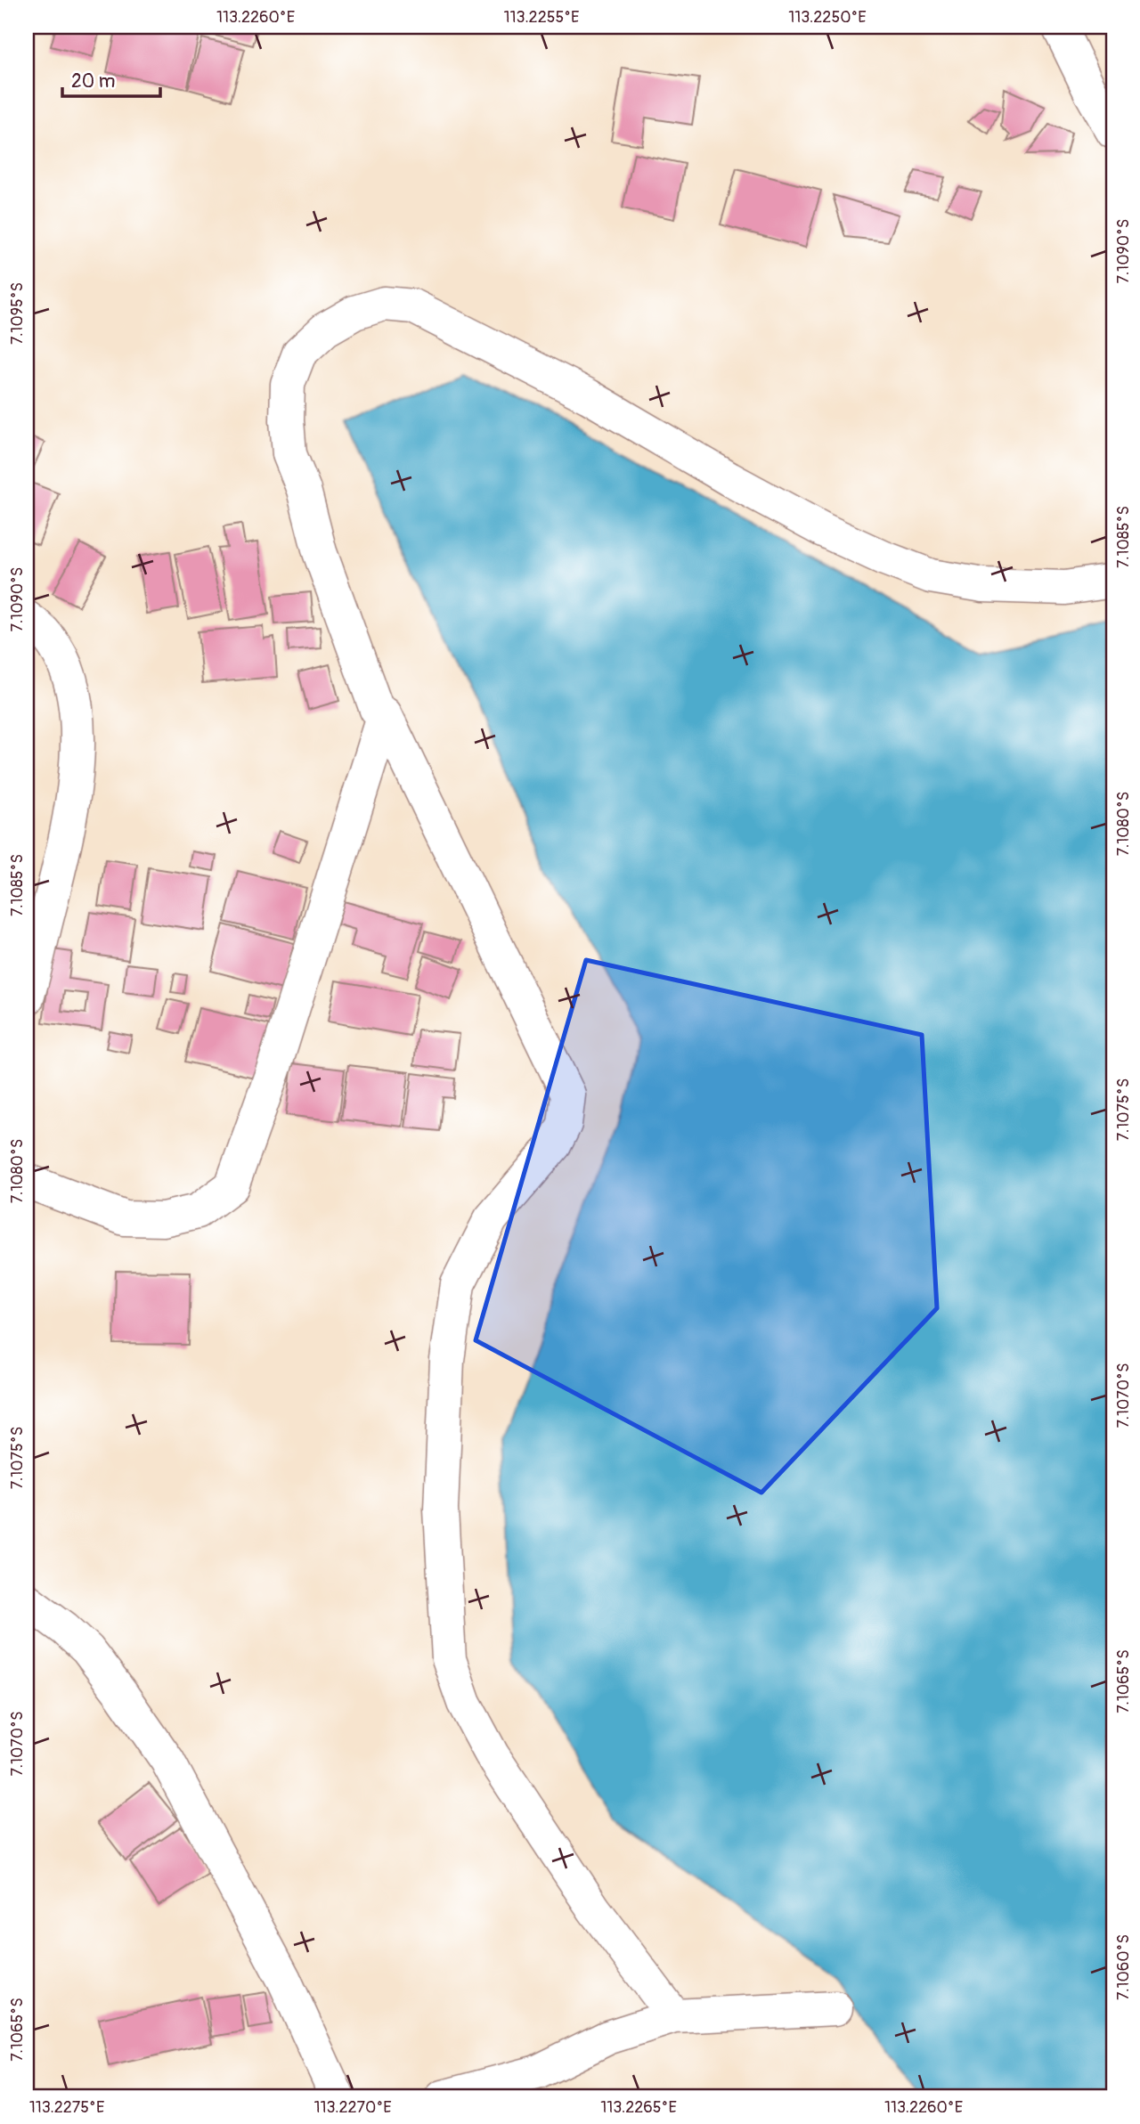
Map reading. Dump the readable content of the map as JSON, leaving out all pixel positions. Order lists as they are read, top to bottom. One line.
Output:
{"scale_bar":"20 m","coordinates":["113.2260°E","113.2255°E","113.2250°E","7.1090°S","7.1095°S","7.1085°S","7.1080°S","7.1075°S","7.1070°S","7.1065°S","7.1060°S","113.2275°E","113.2270°E","113.2265°E"]}
